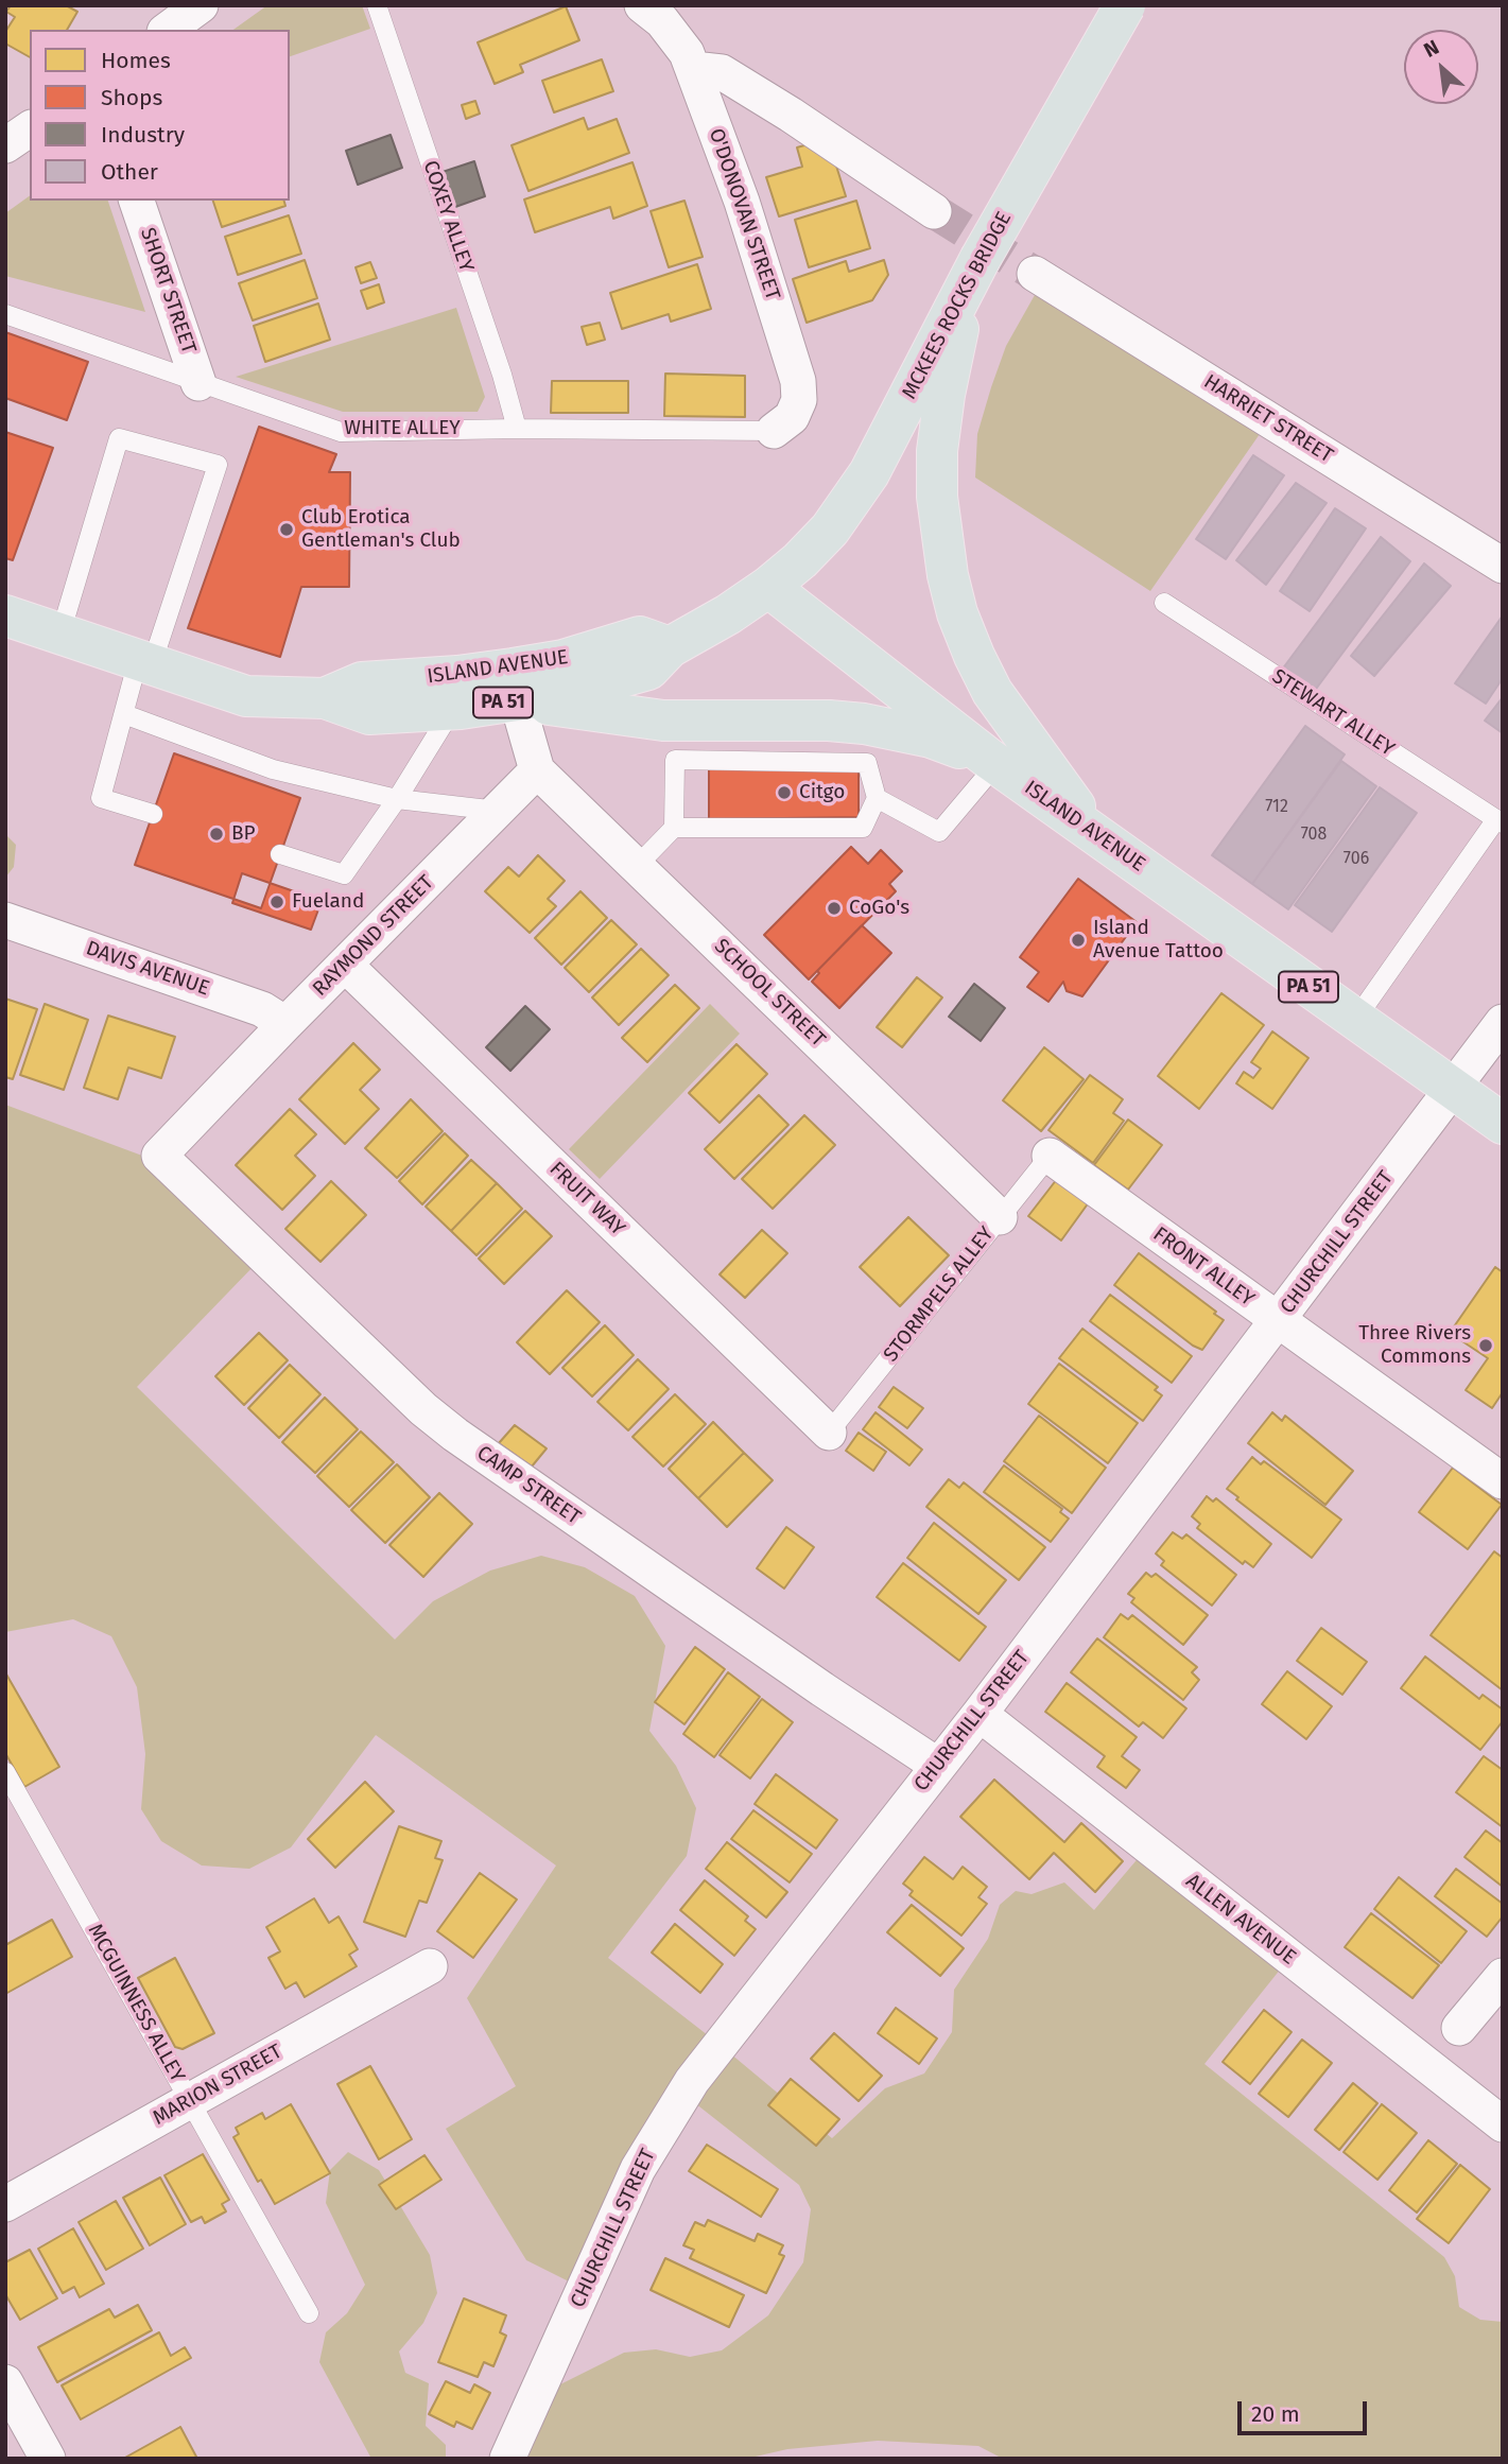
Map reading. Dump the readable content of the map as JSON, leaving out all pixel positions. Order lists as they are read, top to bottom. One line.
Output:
{"streets":{"main road":["MCKEES ROCKS BRIDGE","ISLAND AVENUE","PA 51"],"street":["O'DONOVAN STREET","SHORT STREET","HARRIET STREET","RAYMOND STREET","DAVIS AVENUE","SCHOOL STREET","FRUIT WAY","CHURCHILL STREET","FRONT ALLEY","CAMP STREET","ALLEN AVENUE","MARION STREET"],"lane":["COXEY ALLEY","WHITE ALLEY","STEWART ALLEY","STORMPELS ALLEY","MCGUINNESS ALLEY"]},"crossings":[["O'DONOVAN STREET","WHITE ALLEY"],["COXEY ALLEY","WHITE ALLEY"],["SHORT STREET","WHITE ALLEY"],["MCKEES ROCKS BRIDGE","ISLAND AVENUE"],["ISLAND AVENUE","CHURCHILL STREET"],["RAYMOND STREET","DAVIS AVENUE"],["RAYMOND STREET","SCHOOL STREET"],["RAYMOND STREET","FRUIT WAY"],["RAYMOND STREET","CAMP STREET"],["SCHOOL STREET","STORMPELS ALLEY"],["FRUIT WAY","STORMPELS ALLEY"],["CHURCHILL STREET","FRONT ALLEY"],["CHURCHILL STREET","CAMP STREET"],["CHURCHILL STREET","ALLEN AVENUE"],["FRONT ALLEY","STORMPELS ALLEY"],["MCGUINNESS ALLEY","MARION STREET"]],"places":["Club Erotica Gentleman's Club","Citgo","BP","Fueland","CoGo's","Island Avenue Tattoo","Three Rivers Commons"],"house_numbers":["712","708","706"],"legend":["Homes","Shops","Industry","Other"],"scale_bar":"20 m","north":"top left"}
